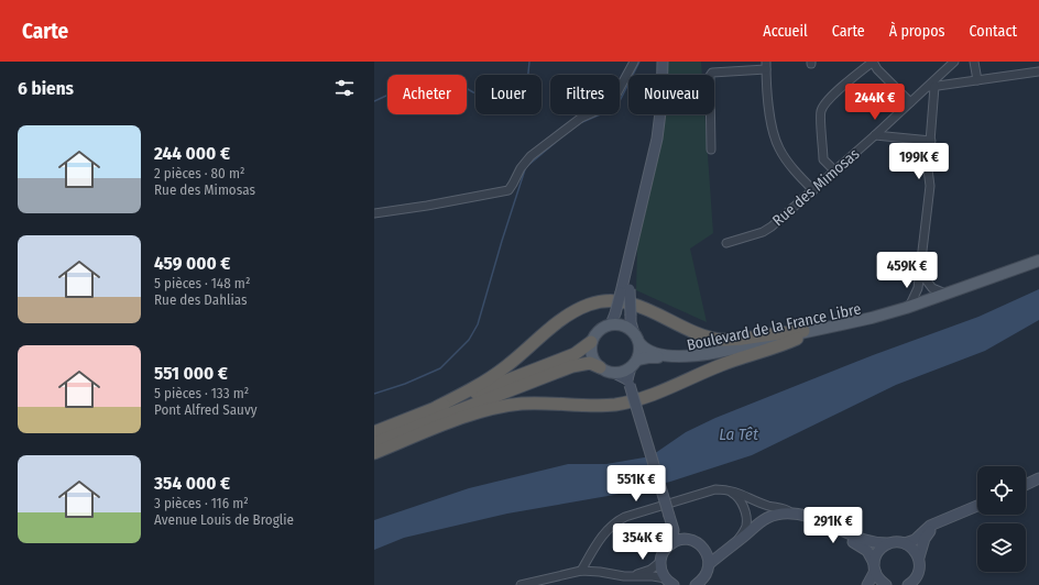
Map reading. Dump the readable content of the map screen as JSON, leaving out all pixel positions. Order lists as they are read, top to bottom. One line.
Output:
{"streets":{"main road":["Boulevard de la France Libre"],"street":["Rue des Mimosas"]},"water":["La Têt"],"page":{"header":"Carte","nav":["Accueil","Carte","À propos","Contact"],"heading":"6 biens","chip":["Acheter","Louer","Filtres","Nouveau"],"price":["244K €","199K €","459K €","551K €","291K €","354K €"],"list":[{"name":"244 000 €","note":"2 pièces · 80 m² · Rue des Mimosas"},{"name":"459 000 €","note":"5 pièces · 148 m² · Rue des Dahlias"},{"name":"551 000 €","note":"5 pièces · 133 m² · Pont Alfred Sauvy"},{"name":"354 000 €","note":"3 pièces · 116 m² · Avenue Louis de Broglie"}]}}
